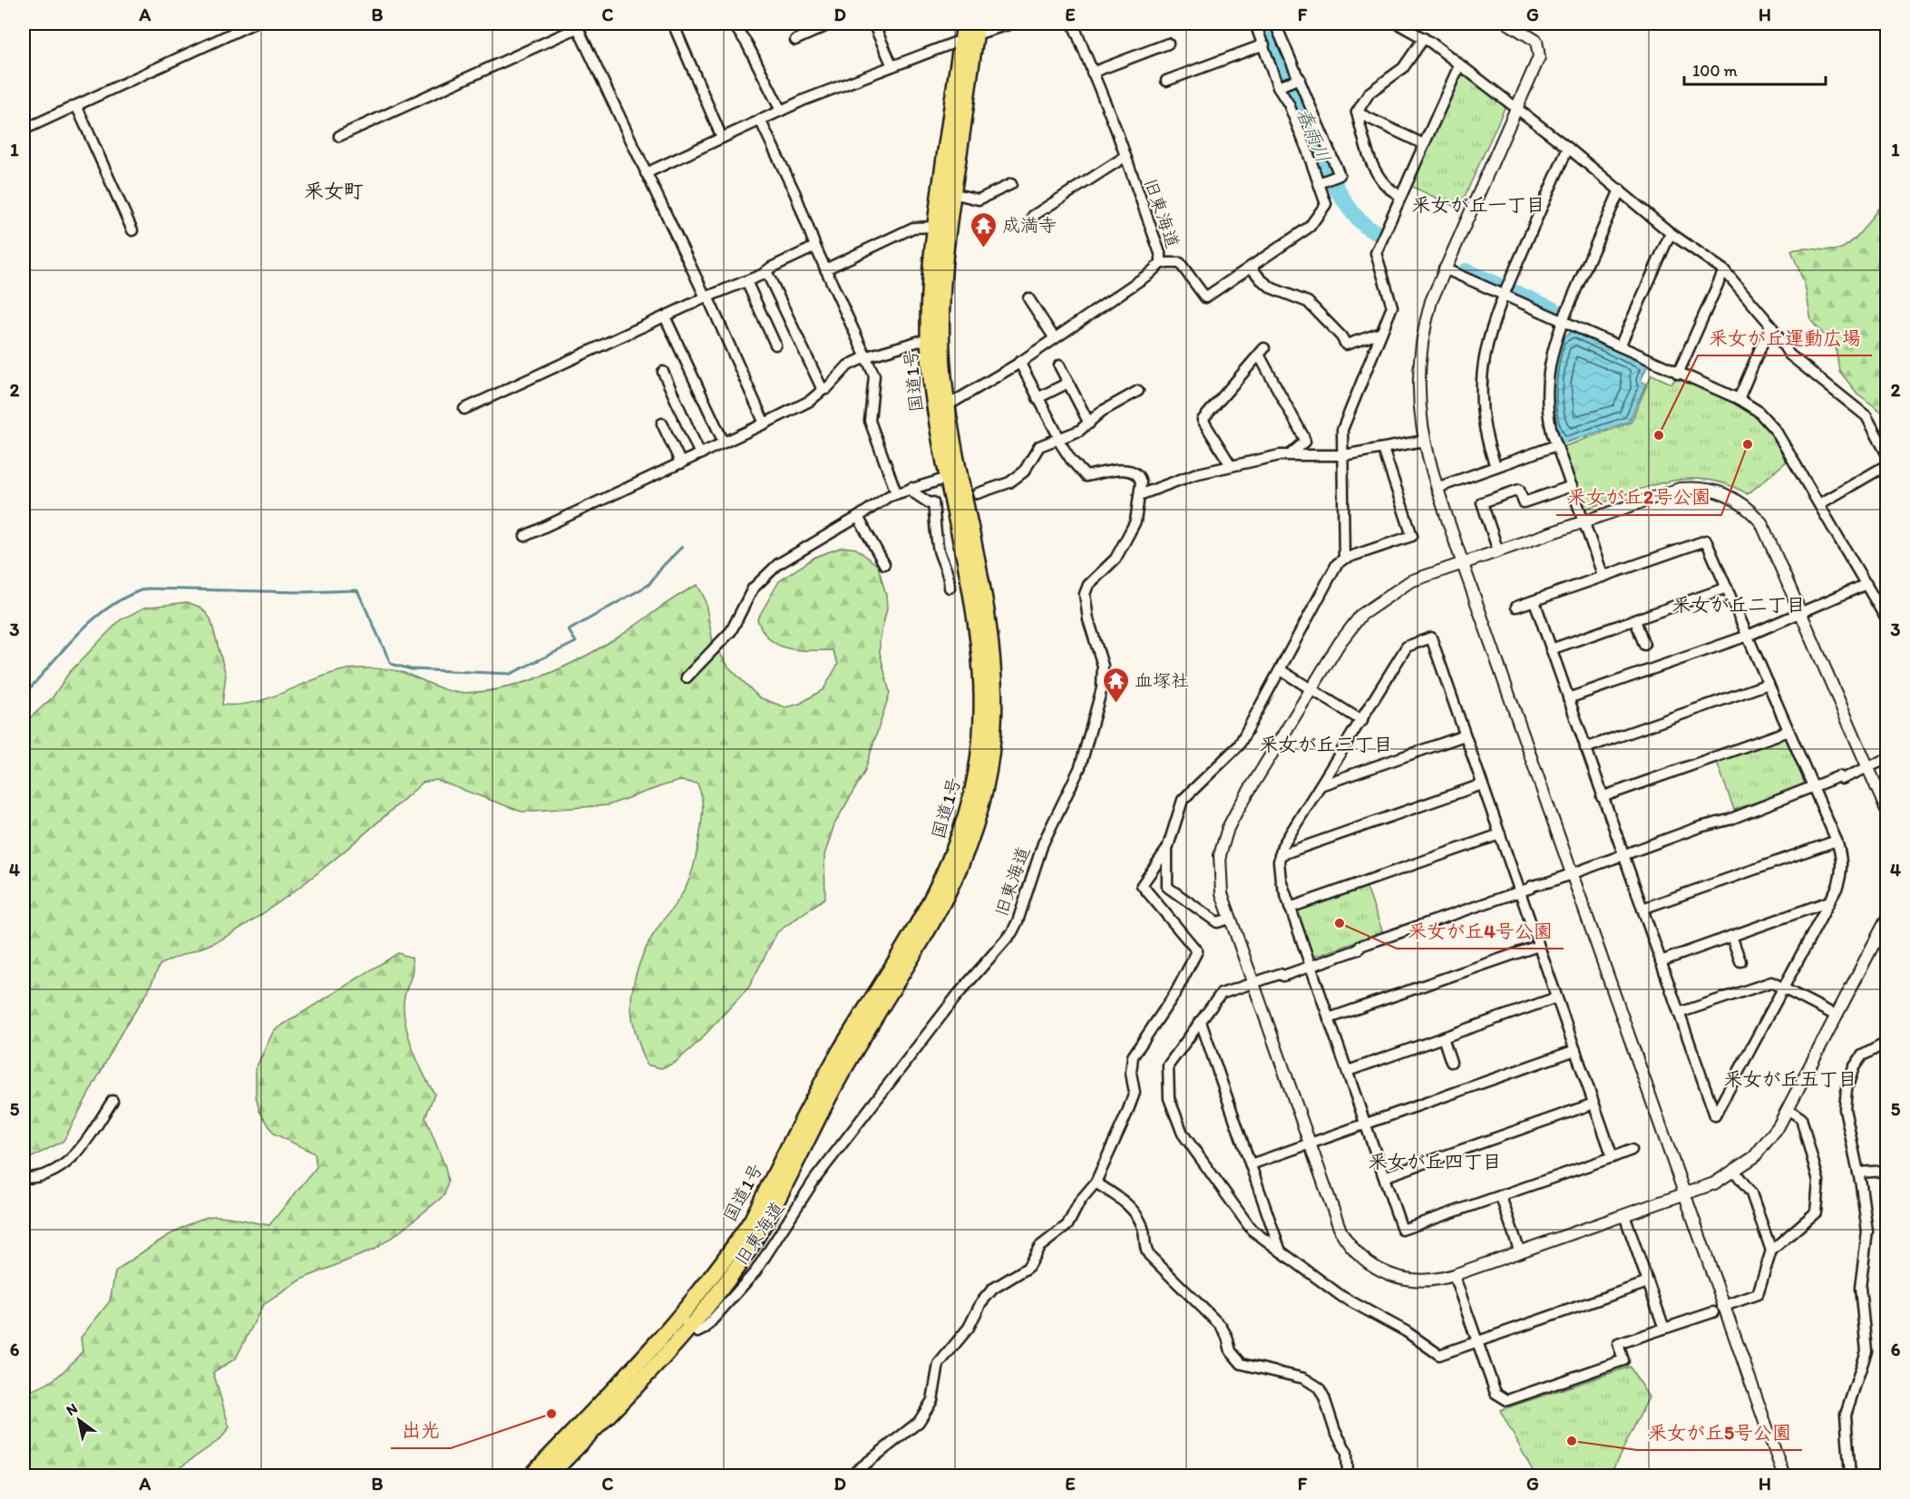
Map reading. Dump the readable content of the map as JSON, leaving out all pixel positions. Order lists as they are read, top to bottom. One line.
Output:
{"streets":{"highway":["国道1号"],"street":["旧東海道"]},"crossings":[["旧東海道","国道1号"]],"districts":["釆女町","釆女が丘一丁目","釆女が丘二丁目","釆女が丘三丁目","釆女が丘五丁目","釆女が丘四丁目"],"water":["春雨川"],"places":{"temple":["成満寺","血塚社"],"other":["釆女が丘運動広場","釆女が丘2号公園","釆女が丘4号公園","出光","釆女が丘5号公園"]},"scale_bar":"100 m","north":"top left","grid":{"columns":["A","B","C","D","E","F","G","H"],"rows":["1","2","3","4","5","6"]}}
